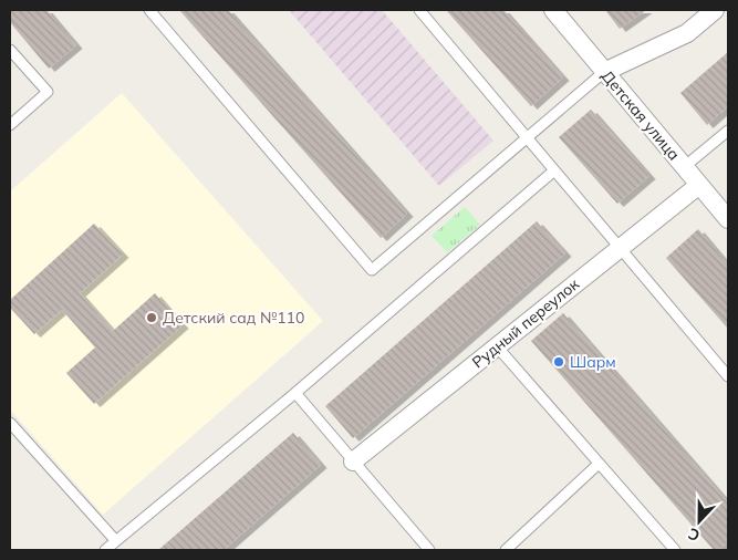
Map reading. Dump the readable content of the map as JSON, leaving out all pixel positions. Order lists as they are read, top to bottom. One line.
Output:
{"streets":{"street":["Детская улица","Рудный переулок"]},"crossings":[["Детская улица","Рудный переулок"]],"places":["Детский сад №110","Шарм"],"north":"bottom"}
